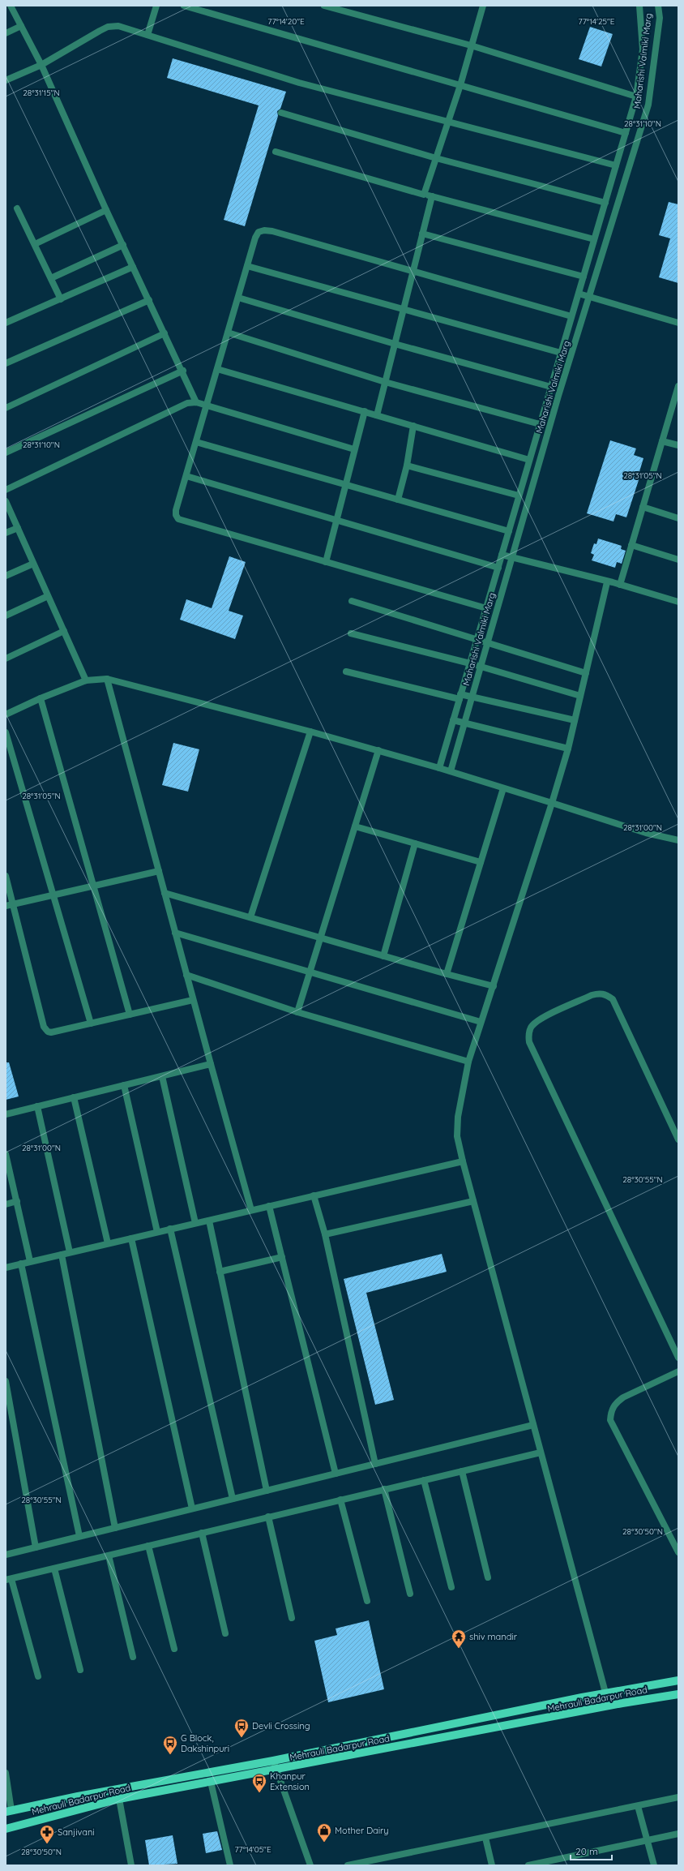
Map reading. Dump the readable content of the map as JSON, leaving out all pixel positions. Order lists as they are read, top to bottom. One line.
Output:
{"streets":{"main road":["Mehrauli Badarpur Road"],"street":["Maharishi Valmiki Marg"]},"places":{"temple":["shiv mandir"],"bus stop":["Devli Crossing","G Block, Dakshinpuri","Khanpur Extension"],"shop":["Mother Dairy"],"pharmacy":["Sanjivani"]},"scale_bar":"20 m","coordinates":["77°14'20\"E","77°14'25\"E","28°31'15\"N","28°31'10\"N","28°31'05\"N","28°31'00\"N","28°30'55\"N","28°30'50\"N","77°14'05\"E"]}
